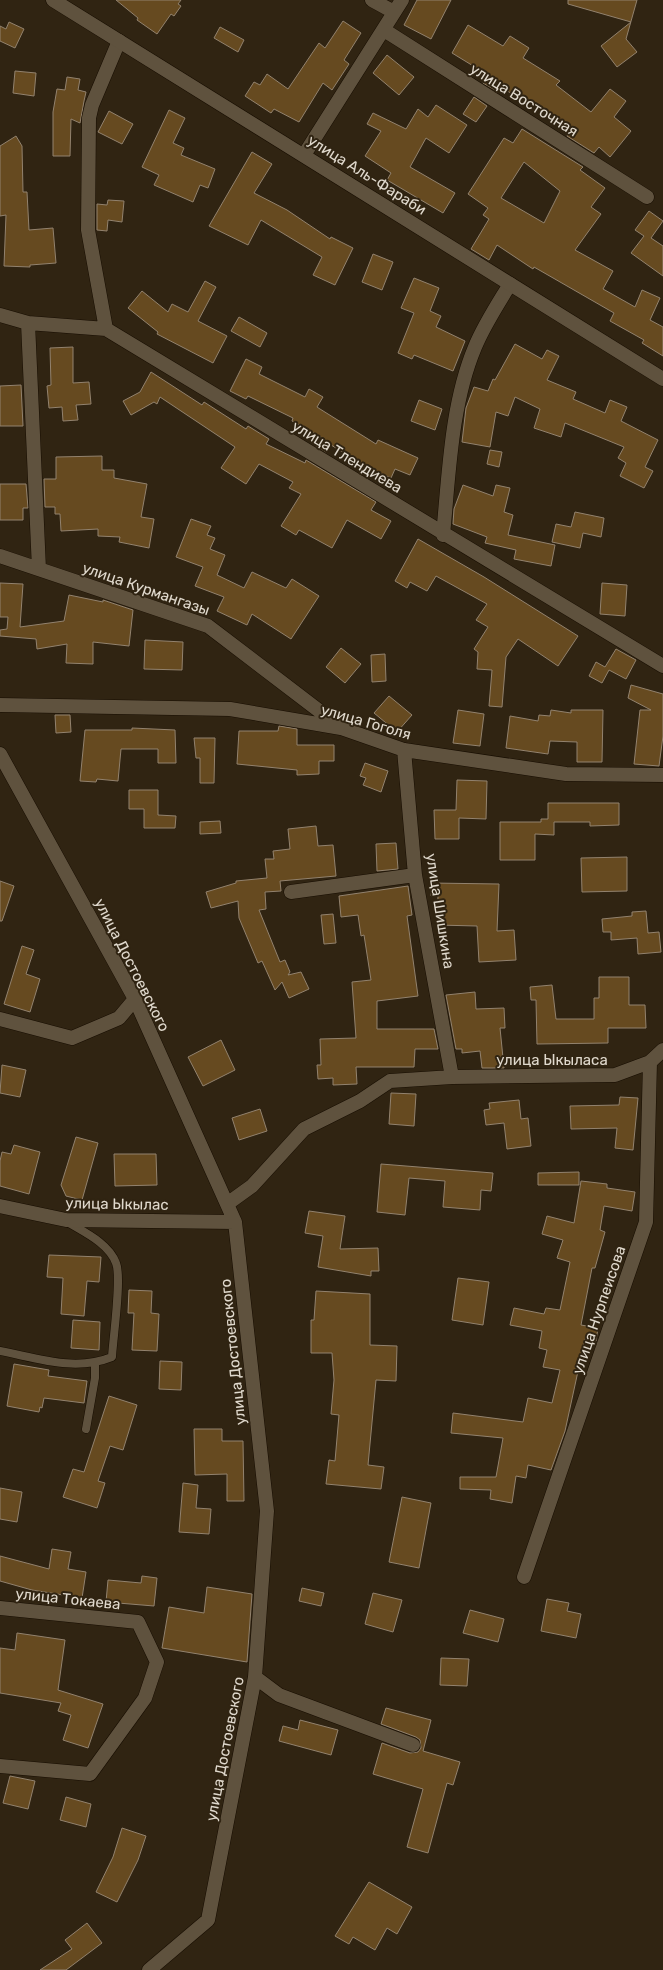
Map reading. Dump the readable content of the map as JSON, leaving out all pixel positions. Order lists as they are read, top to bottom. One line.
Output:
{"streets":{"street":["улица Восточная","улица Аль-Фараби","улица Тлендиева","улица Курмангазы","улица Гоголя","улица Шишкина","улица Достоевского","улица Ыкыласа","улица Ыкылас","улица Нурпеисова","улица Токаева"]},"crossings":[["улица Курмангазы","улица Гоголя"],["улица Гоголя","улица Шишкина"],["улица Шишкина","улица Ыкыласа"],["улица Достоевского","улица Ыкыласа"],["улица Достоевского","улица Ыкылас"],["улица Ыкыласа","улица Нурпеисова"]]}
